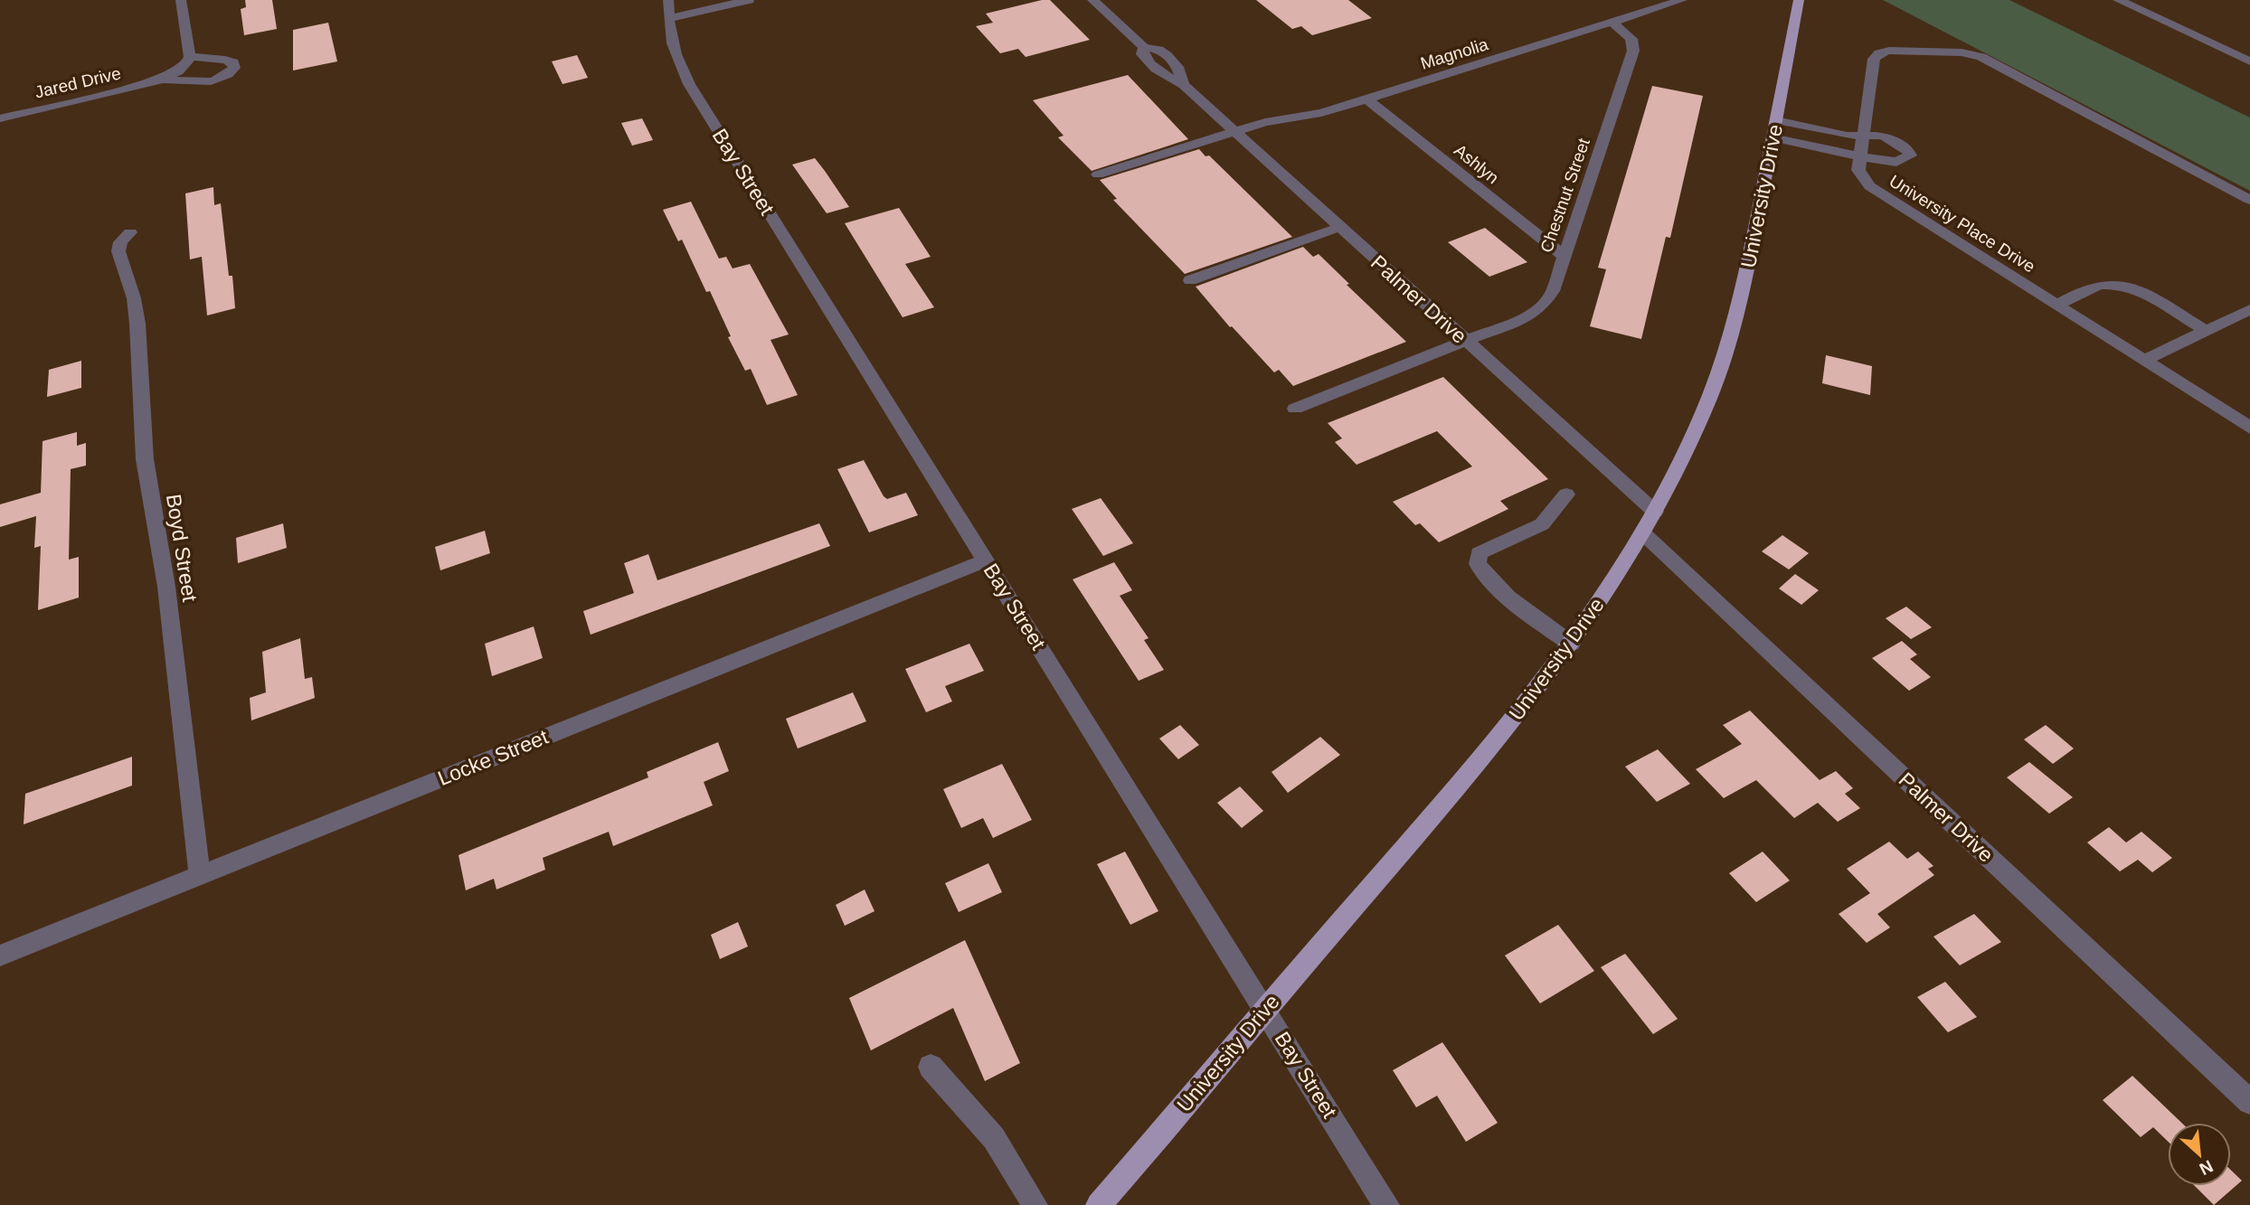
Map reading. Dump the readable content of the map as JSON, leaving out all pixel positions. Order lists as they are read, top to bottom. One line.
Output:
{"streets":{"main road":["University Drive"],"street":["Magnolia","Jared Drive","Ashlyn","Bay Street","Chestnut Street","University Place Drive","Palmer Drive","Boyd Street","Locke Street"]},"crossings":[["Magnolia","Ashlyn"],["Magnolia","Chestnut Street"],["Magnolia","Palmer Drive"],["Ashlyn","Chestnut Street"],["Bay Street","University Drive"],["Bay Street","Locke Street"],["Chestnut Street","Palmer Drive"],["University Drive","Palmer Drive"],["Boyd Street","Locke Street"]],"north":"bottom right"}
